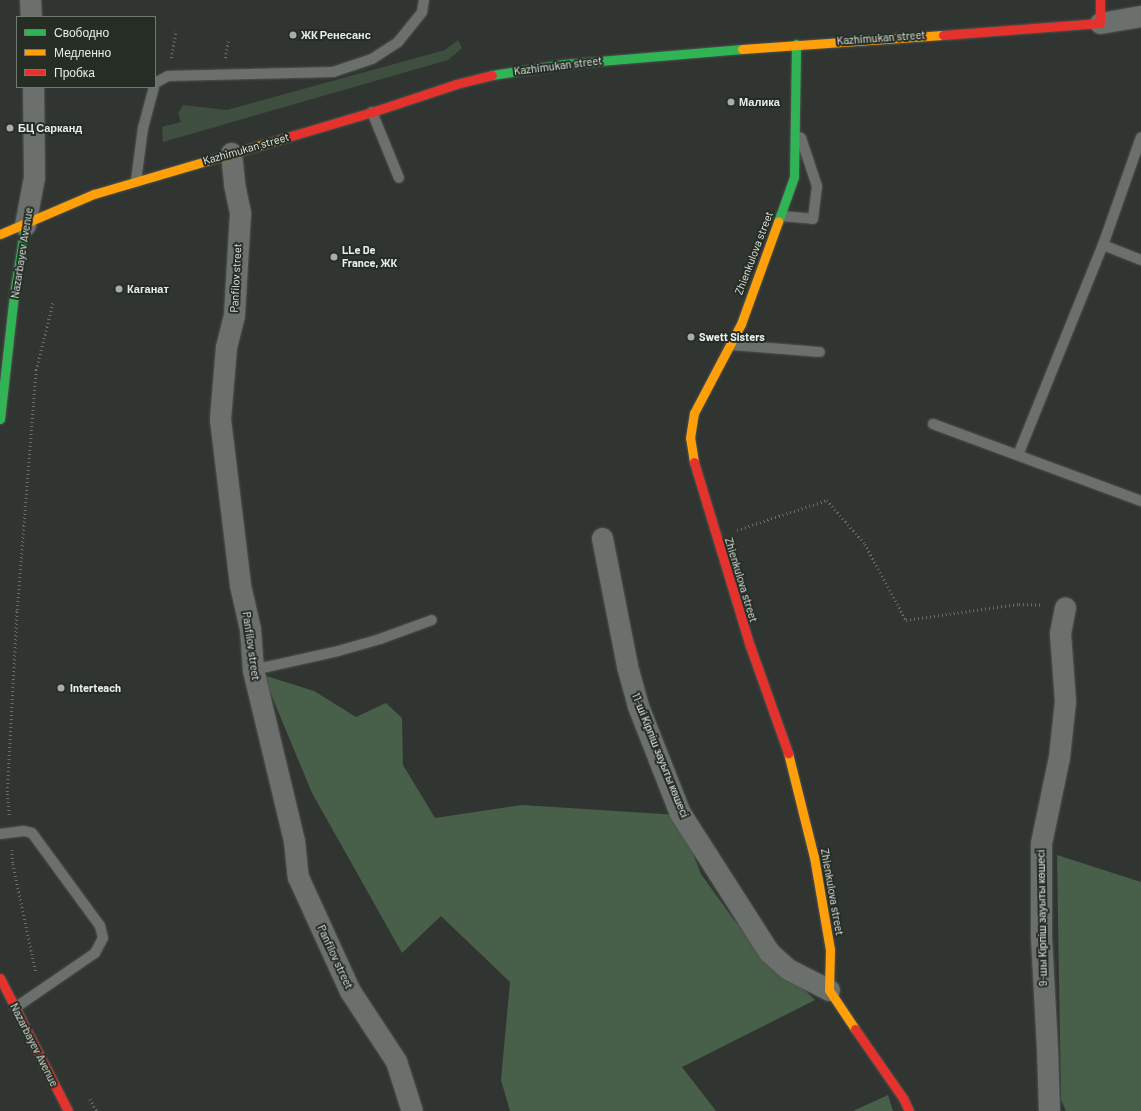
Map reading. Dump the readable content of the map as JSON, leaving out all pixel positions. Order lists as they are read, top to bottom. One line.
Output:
{"streets":{"street":["Kazhimukan street","Nazarbayev Avenue","Zhienkulova street","Panfilov street","11-ші Кірпіш зауыты көшесі","9-шы Кірпіш зауыты көшесі"]},"crossings":[["Kazhimukan street","Nazarbayev Avenue"],["Kazhimukan street","Zhienkulova street"],["Kazhimukan street","Panfilov street"],["Zhienkulova street","11-ші Кірпіш зауыты көшесі"]],"places":["ЖК Ренесанс","Малика","БЦ Сарканд","LLe De France, ЖК","Каганат","Swett Sisters","Interteach"],"legend":["Свободно","Медленно","Пробка"]}
